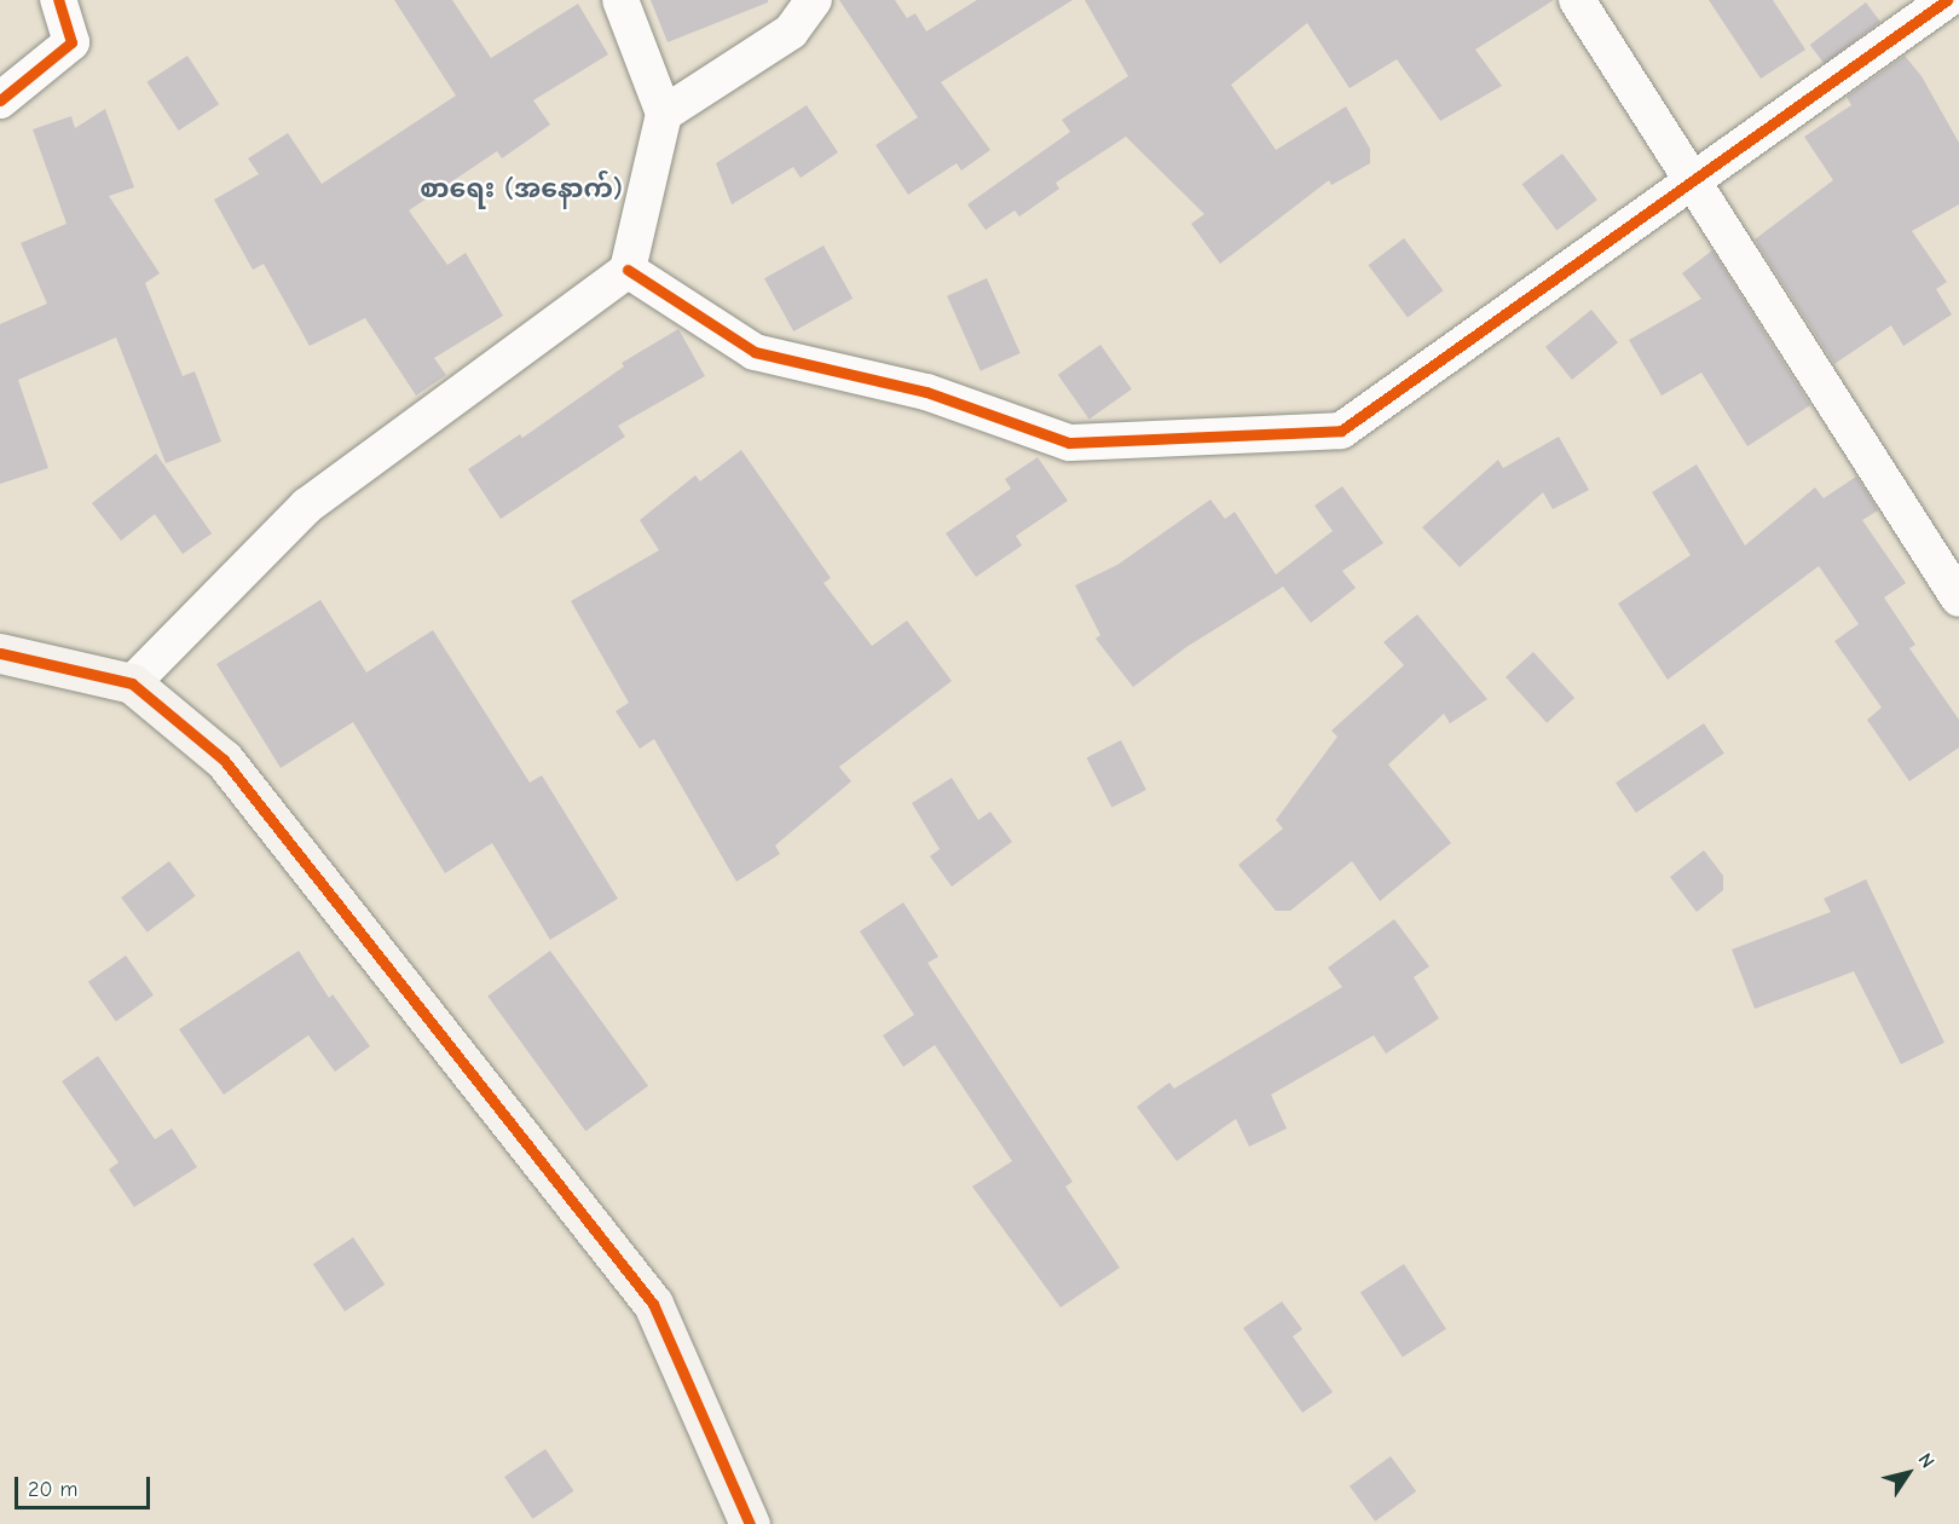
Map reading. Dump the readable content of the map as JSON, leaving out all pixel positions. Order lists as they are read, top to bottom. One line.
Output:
{"districts":["စာရေး (အနောက်)"],"scale_bar":"20 m","north":"top right"}
